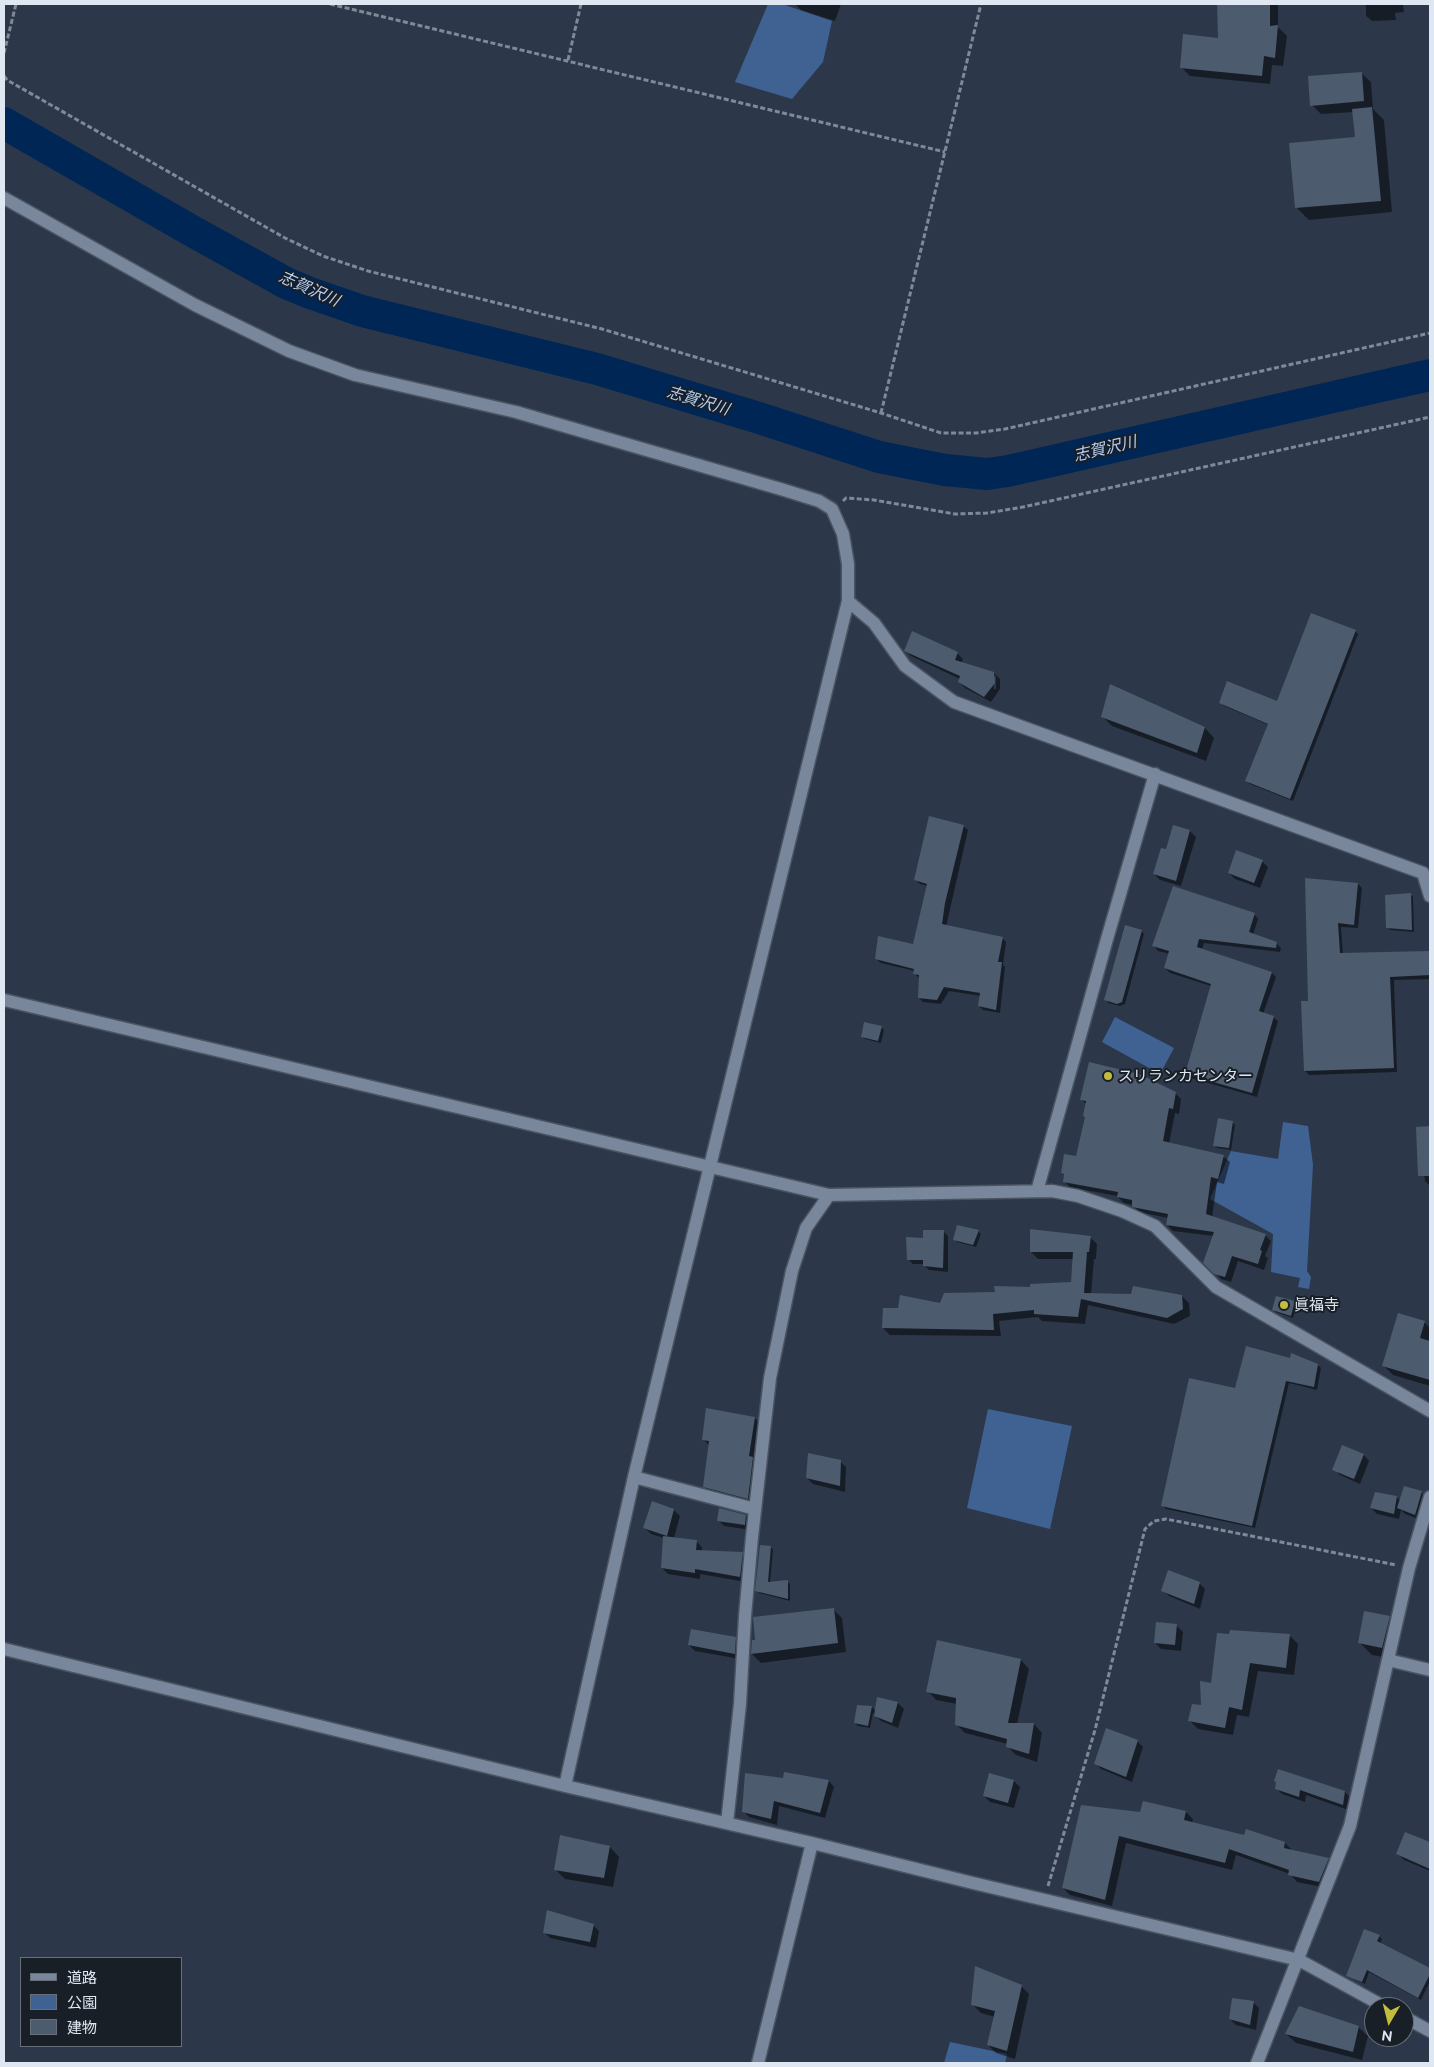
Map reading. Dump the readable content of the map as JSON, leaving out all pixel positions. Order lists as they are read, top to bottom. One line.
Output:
{"water":["志賀沢川"],"places":["スリランカセンター","眞福寺"],"legend":["道路","公園","建物"],"north":"bottom"}
